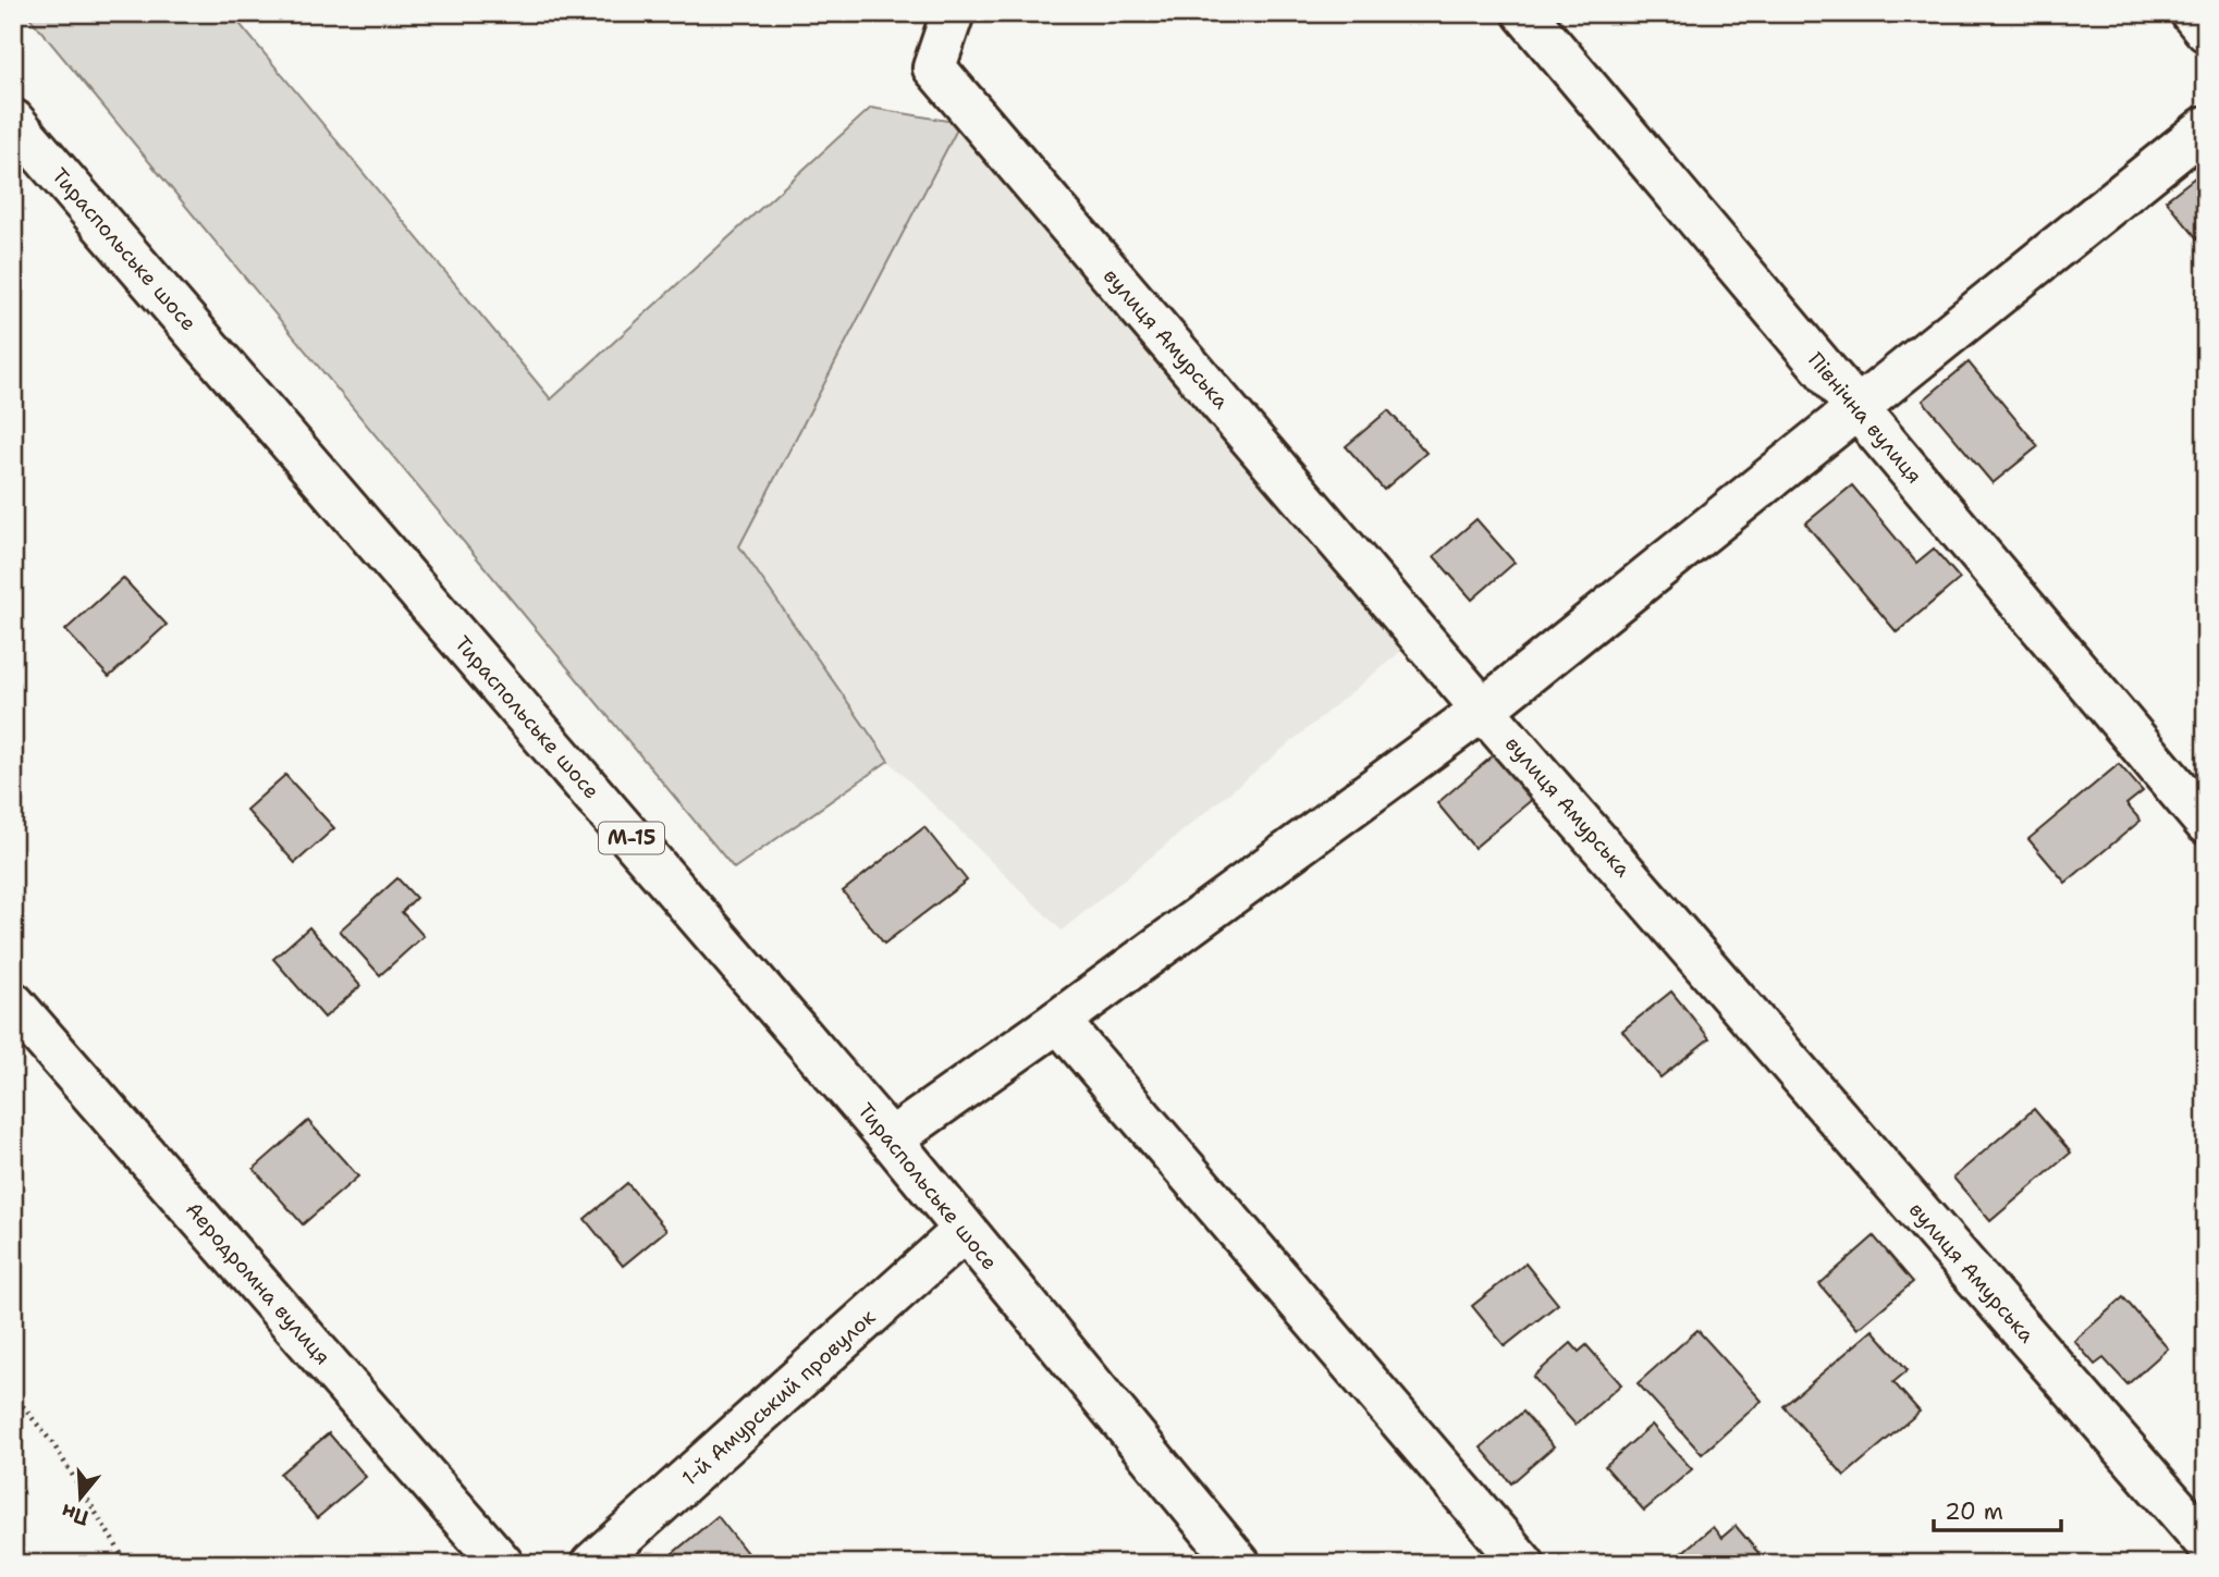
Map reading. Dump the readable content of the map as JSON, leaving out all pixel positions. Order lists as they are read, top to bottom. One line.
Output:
{"streets":{"street":["Тираспольське шосе","вулиця Амурська","Північна вулиця","М-15","Аеродромна вулиця","1-й Амурський провулок"]},"crossings":[["Тираспольське шосе","1-й Амурський провулок"]],"scale_bar":"20 m","north":"bottom"}
